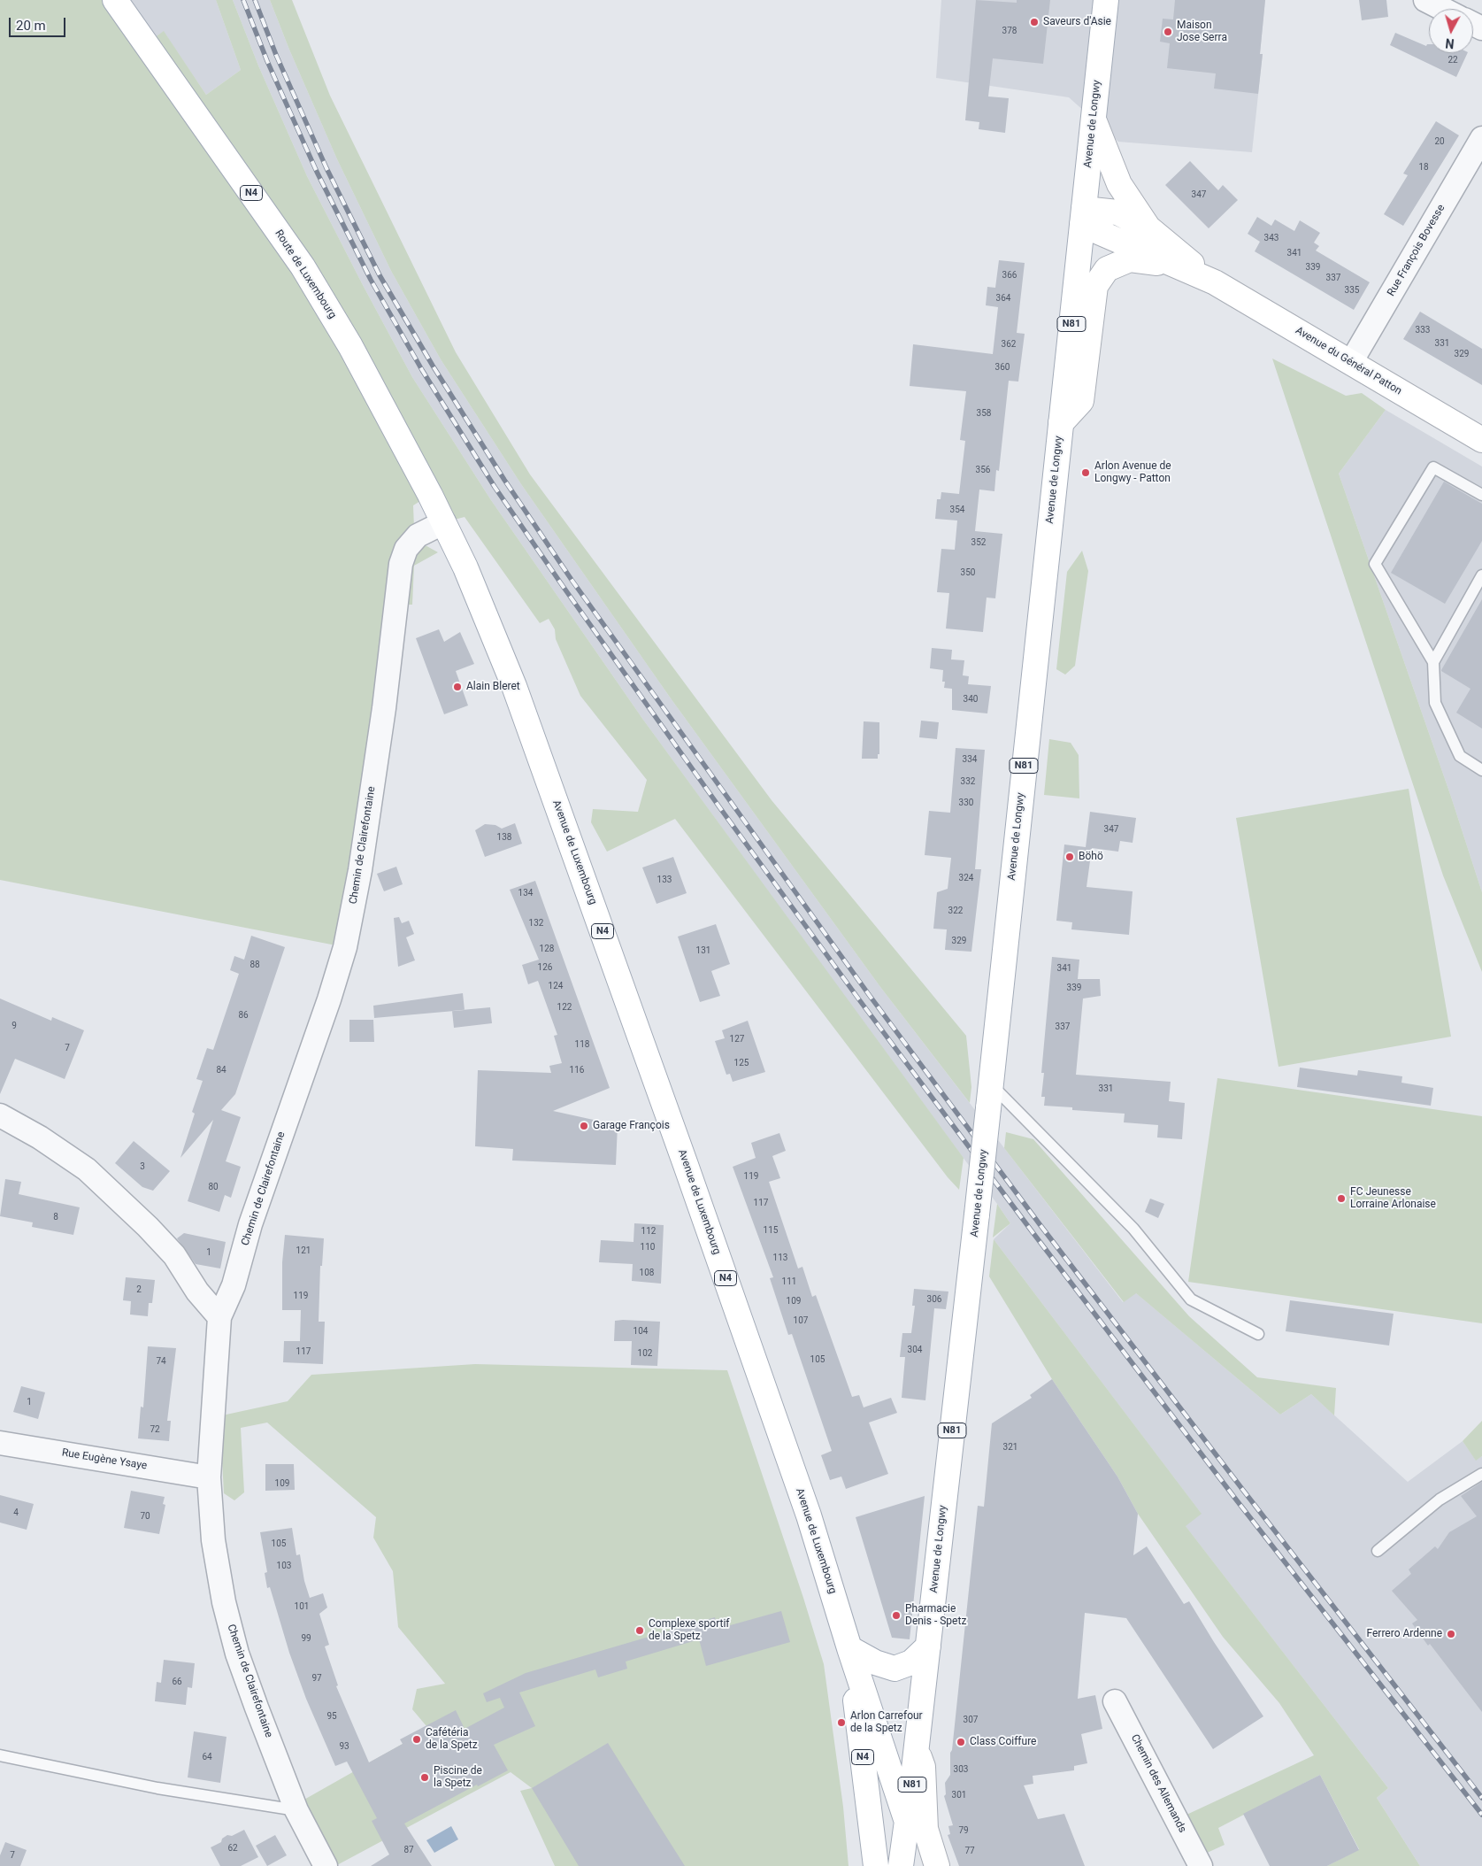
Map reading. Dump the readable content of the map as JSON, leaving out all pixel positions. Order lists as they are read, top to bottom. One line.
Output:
{"streets":{"main road":["Avenue de Longwy","N4","Route de Luxembourg","N81","Avenue du Général Patton","Avenue de Luxembourg"],"street":["Rue François Bovesse","Chemin de Clairefontaine","Rue Eugène Ysaye","Chemin des Allemands"]},"crossings":[["Avenue de Longwy","N81"],["Avenue de Longwy","Avenue de Luxembourg"],["N4","Avenue de Luxembourg"],["Rue François Bovesse","Avenue du Général Patton"],["Route de Luxembourg","Chemin de Clairefontaine"],["Route de Luxembourg","Avenue de Luxembourg"],["N81","Avenue du Général Patton"],["Chemin de Clairefontaine","Rue Eugène Ysaye"]],"places":["Saveurs d'Asie","Maison Jose Serra","Arlon Avenue de Longwy - Patton","Alain Bleret","Böhö","Garage François","FC Jeunesse Lorraine Arlonaise","Pharmacie Denis - Spetz","Complexe sportif de la Spetz","Ferrero Ardenne","Arlon Carrefour de la Spetz","Cafétéria de la Spetz","Class Coiffure","Piscine de la Spetz"],"house_numbers":["378","22","20","18","347","343","341","339","366","337","335","364","333","331","362","329","360","358","356","354","352","350","340","334","332","330","347","138","324","133","134","322","132","329","128","131","88","126","341","124","339","122","86","9","337","127","118","7","125","84","116","331","3","119","80","117","8","115","112","110","121","1","113","108","111","2","119","306","109","107","104","304","117","102","105","74","1","72","321","109","4","70","105","103","101","99","97","66","95","307","93","64","303","301","79","62","87","77","7"],"scale_bar":"20 m","north":"bottom"}
